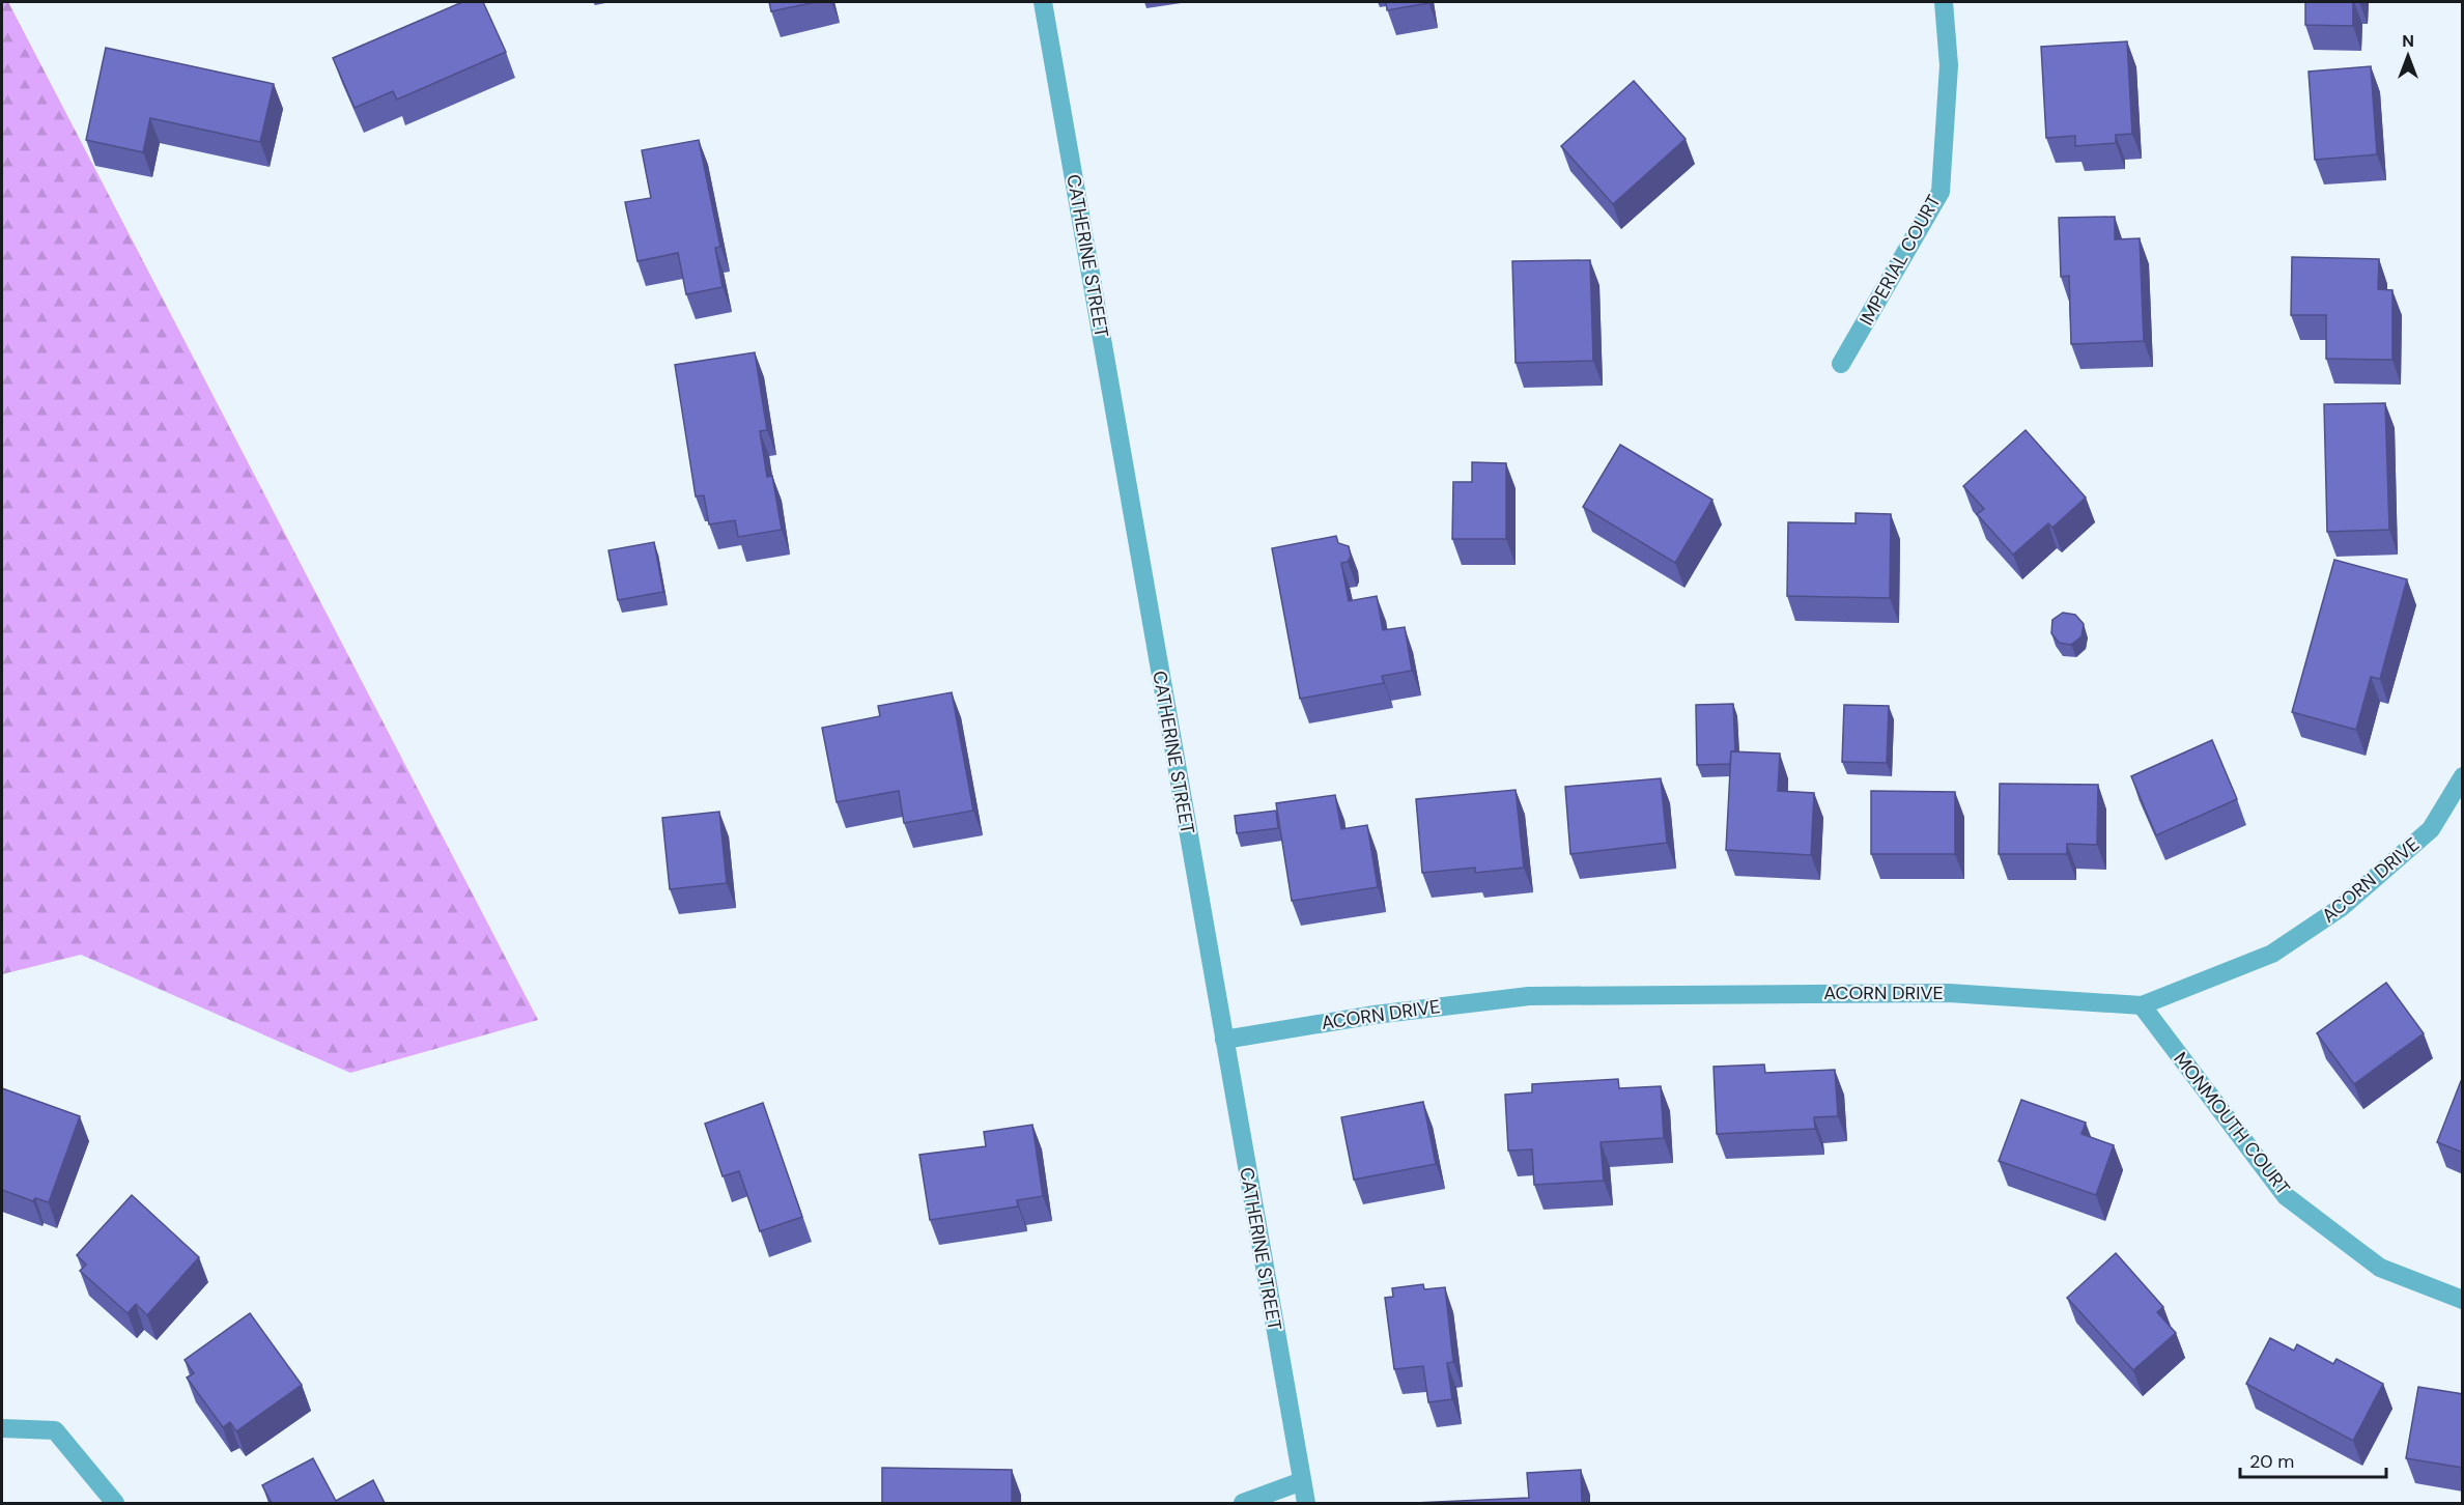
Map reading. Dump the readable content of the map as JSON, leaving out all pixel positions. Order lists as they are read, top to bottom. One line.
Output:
{"streets":{"street":["CATHERINE STREET","IMPERIAL COURT","ACORN DRIVE","MONMOUTH COURT"]},"crossings":[["CATHERINE STREET","ACORN DRIVE"],["ACORN DRIVE","MONMOUTH COURT"]],"scale_bar":"20 m","north":"top"}
